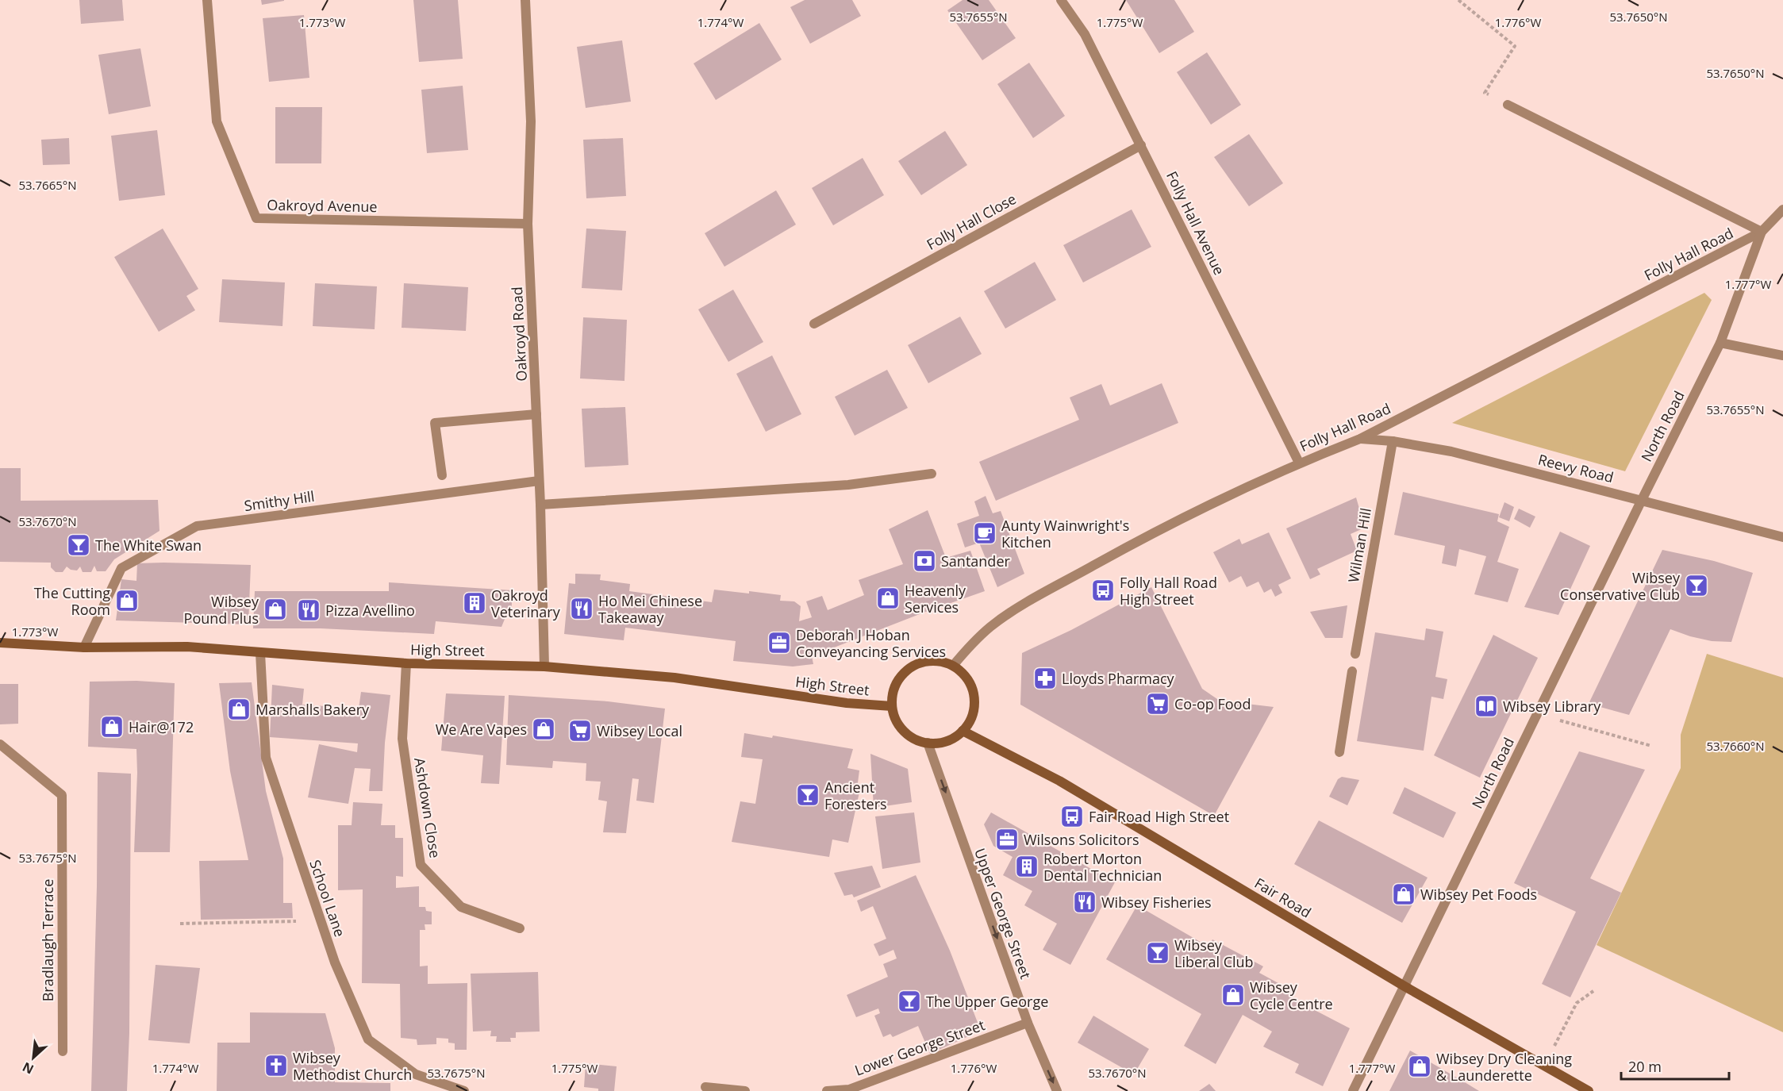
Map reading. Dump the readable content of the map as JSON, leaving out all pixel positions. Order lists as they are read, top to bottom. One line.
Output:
{"streets":{"main road":["High Street","Fair Road"],"street":["Oakroyd Avenue","Folly Hall Close","Folly Hall Avenue","Folly Hall Road","Oakroyd Road","North Road","Reevy Road","Smithy Hill","Wilman Hill","Ashdown Close","School Lane","Upper George Street","Bradlaugh Terrace","Lower George Street"]},"crossings":[["Oakroyd Avenue","Oakroyd Road"],["Folly Hall Close","Folly Hall Avenue"],["Folly Hall Avenue","Folly Hall Road"],["Folly Hall Road","North Road"],["Folly Hall Road","Reevy Road"],["Folly Hall Road","High Street"],["Folly Hall Road","Fair Road"],["Folly Hall Road","Upper George Street"],["Oakroyd Road","Smithy Hill"],["Oakroyd Road","High Street"],["North Road","Reevy Road"],["North Road","Fair Road"],["Reevy Road","Wilman Hill"],["Smithy Hill","High Street"],["High Street","Ashdown Close"],["High Street","Fair Road"],["High Street","School Lane"],["High Street","Upper George Street"],["Fair Road","Upper George Street"],["Upper George Street","Lower George Street"]],"one_way":["Upper George Street"],"places":{"cafe":["Aunty Wainwright's Kitchen"],"bar":["The White Swan","Wibsey Conservative Club","Ancient Foresters","Wibsey Liberal Club","The Upper George"],"bank":["Santander"],"bus stop":["Folly Hall Road High Street","Fair Road High Street"],"shop":["Heavenly Services","The Cutting Room","Wibsey Pound Plus","Marshalls Bakery","Hair@172","We Are Vapes","Wibsey Pet Foods","Wibsey Cycle Centre","Wibsey Dry Cleaning & Launderette"],"building":["Oakroyd Veterinary","Robert Morton Dental Technician"],"restaurant":["Ho Mei Chinese Takeaway","Pizza Avellino","Wibsey Fisheries"],"office":["Deborah J Hoban Conveyancing Services","Wilsons Solicitors"],"pharmacy":["Lloyds Pharmacy"],"supermarket":["Co-op Food","Wibsey Local"],"library":["Wibsey Library"],"church":["Wibsey Methodist Church"]},"scale_bar":"20 m","north":"bottom left","coordinates":["53.7655°N","53.7650°N","1.773°W","1.774°W","1.775°W","1.776°W","53.7665°N","1.777°W","53.7670°N","53.7660°N","53.7675°N"]}
